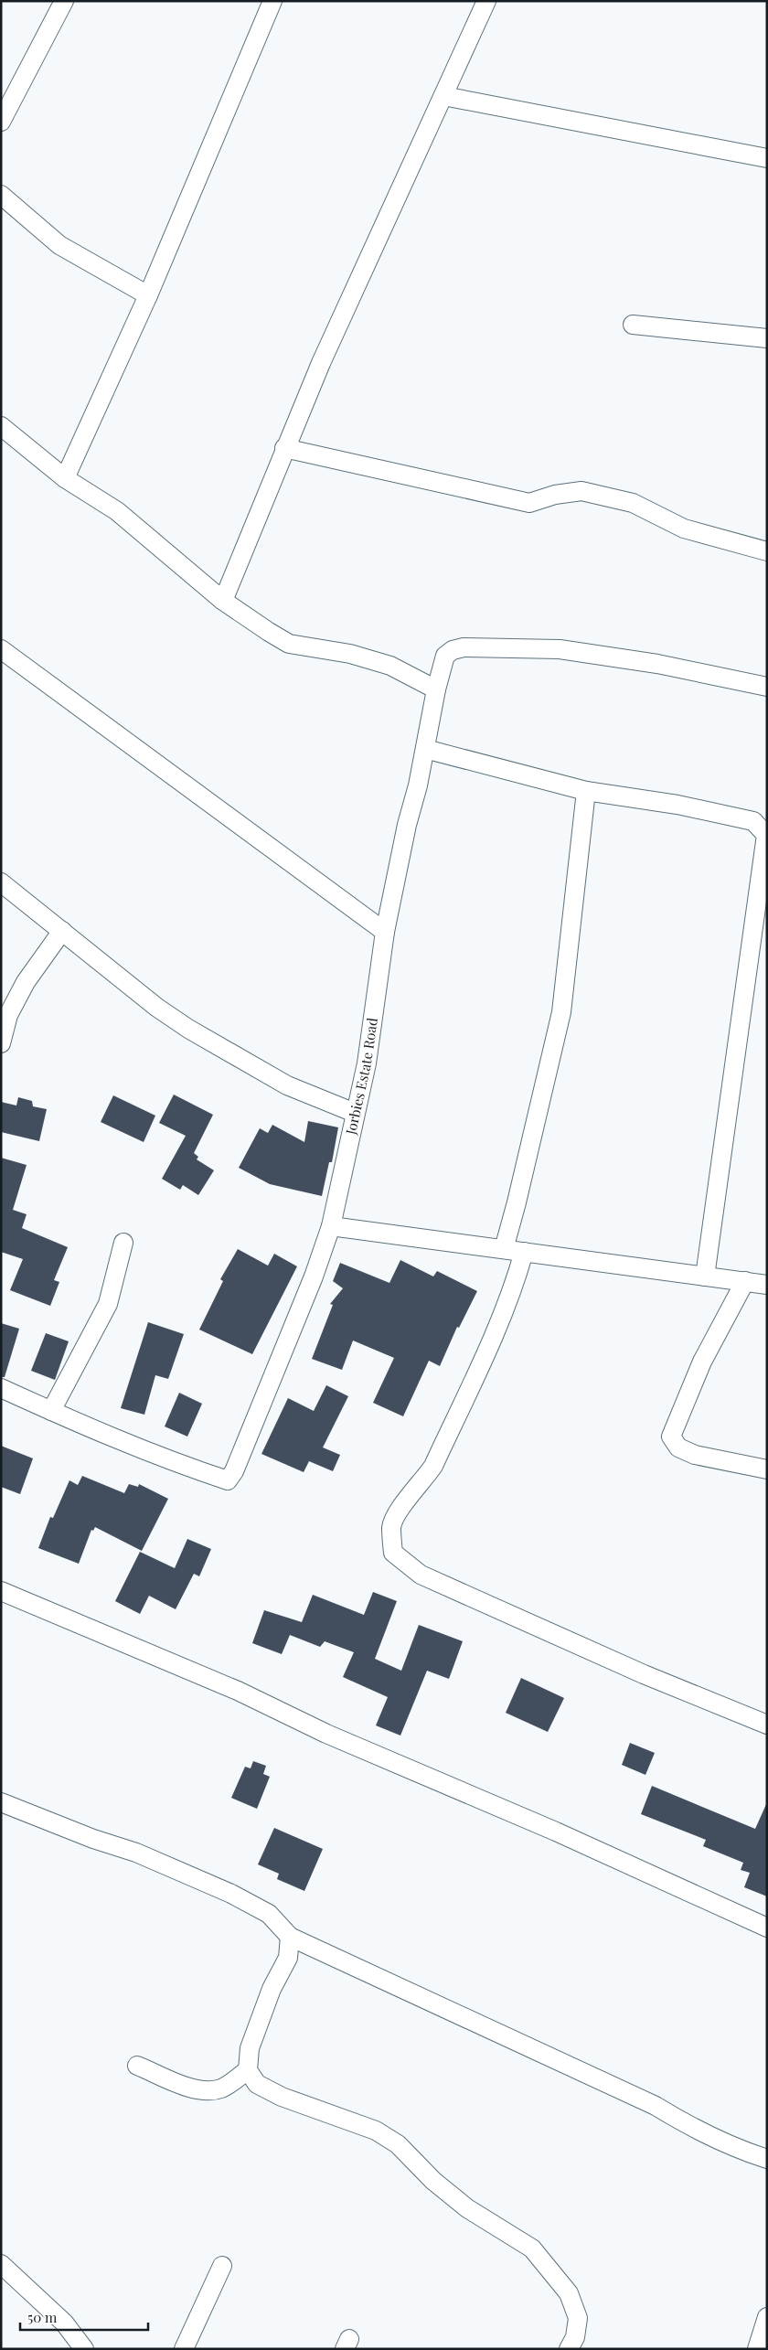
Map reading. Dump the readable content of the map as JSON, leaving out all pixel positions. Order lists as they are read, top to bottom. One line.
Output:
{"streets":{"street":["Jorbies Estate Road"]},"scale_bar":"50 m"}
